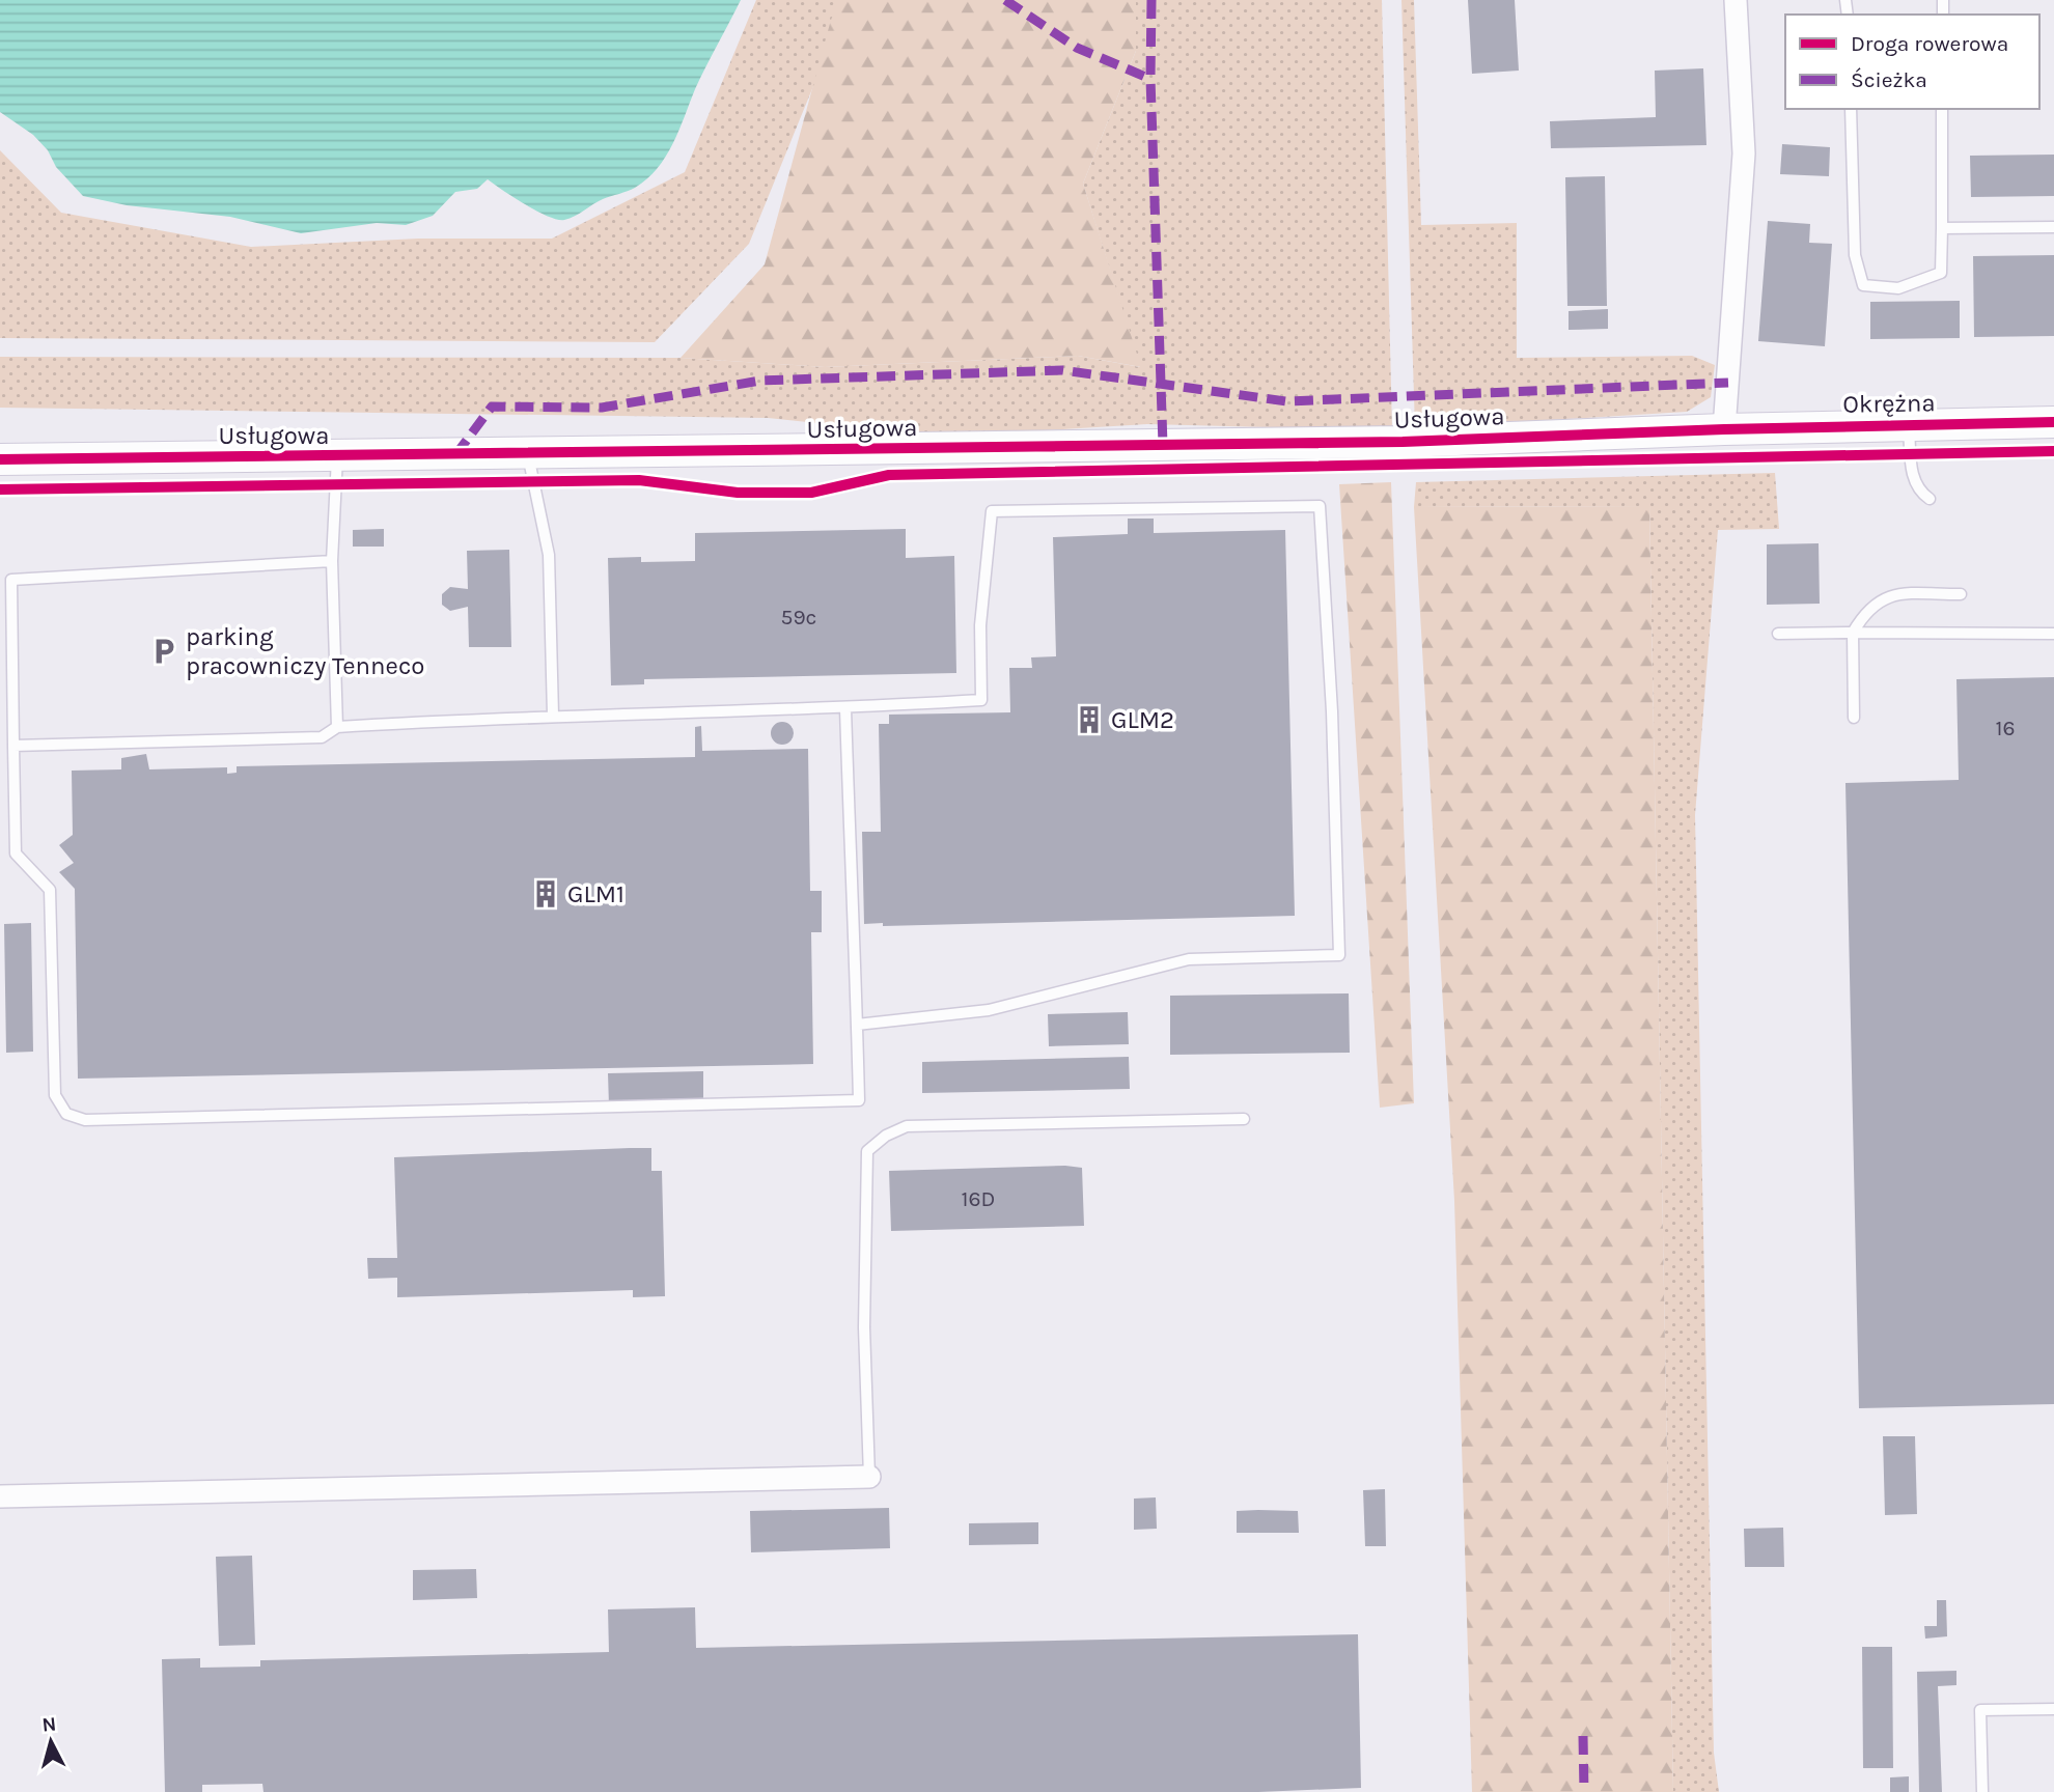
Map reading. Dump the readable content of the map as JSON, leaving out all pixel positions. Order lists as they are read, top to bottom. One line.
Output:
{"streets":{"street":["Okrężna","Usługowa"]},"crossings":[["Okrężna","Usługowa"]],"places":{"parking":["parking pracowniczy Tenneco"],"building":["GLM2","GLM1"]},"house_numbers":["59c","16","16D"],"legend":["Droga rowerowa","Ścieżka"],"north":"top"}
